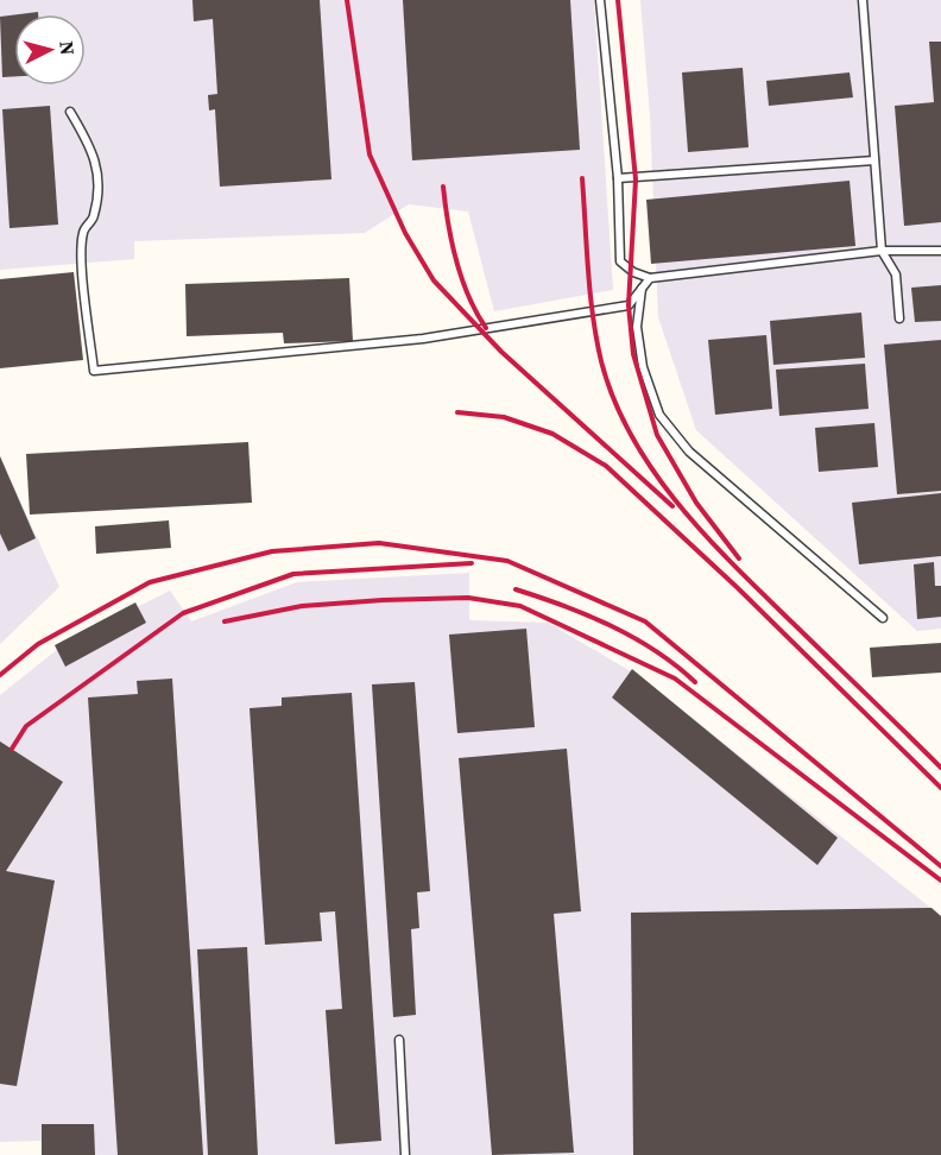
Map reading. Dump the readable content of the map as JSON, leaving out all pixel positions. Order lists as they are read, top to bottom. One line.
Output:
{"north":"right"}
